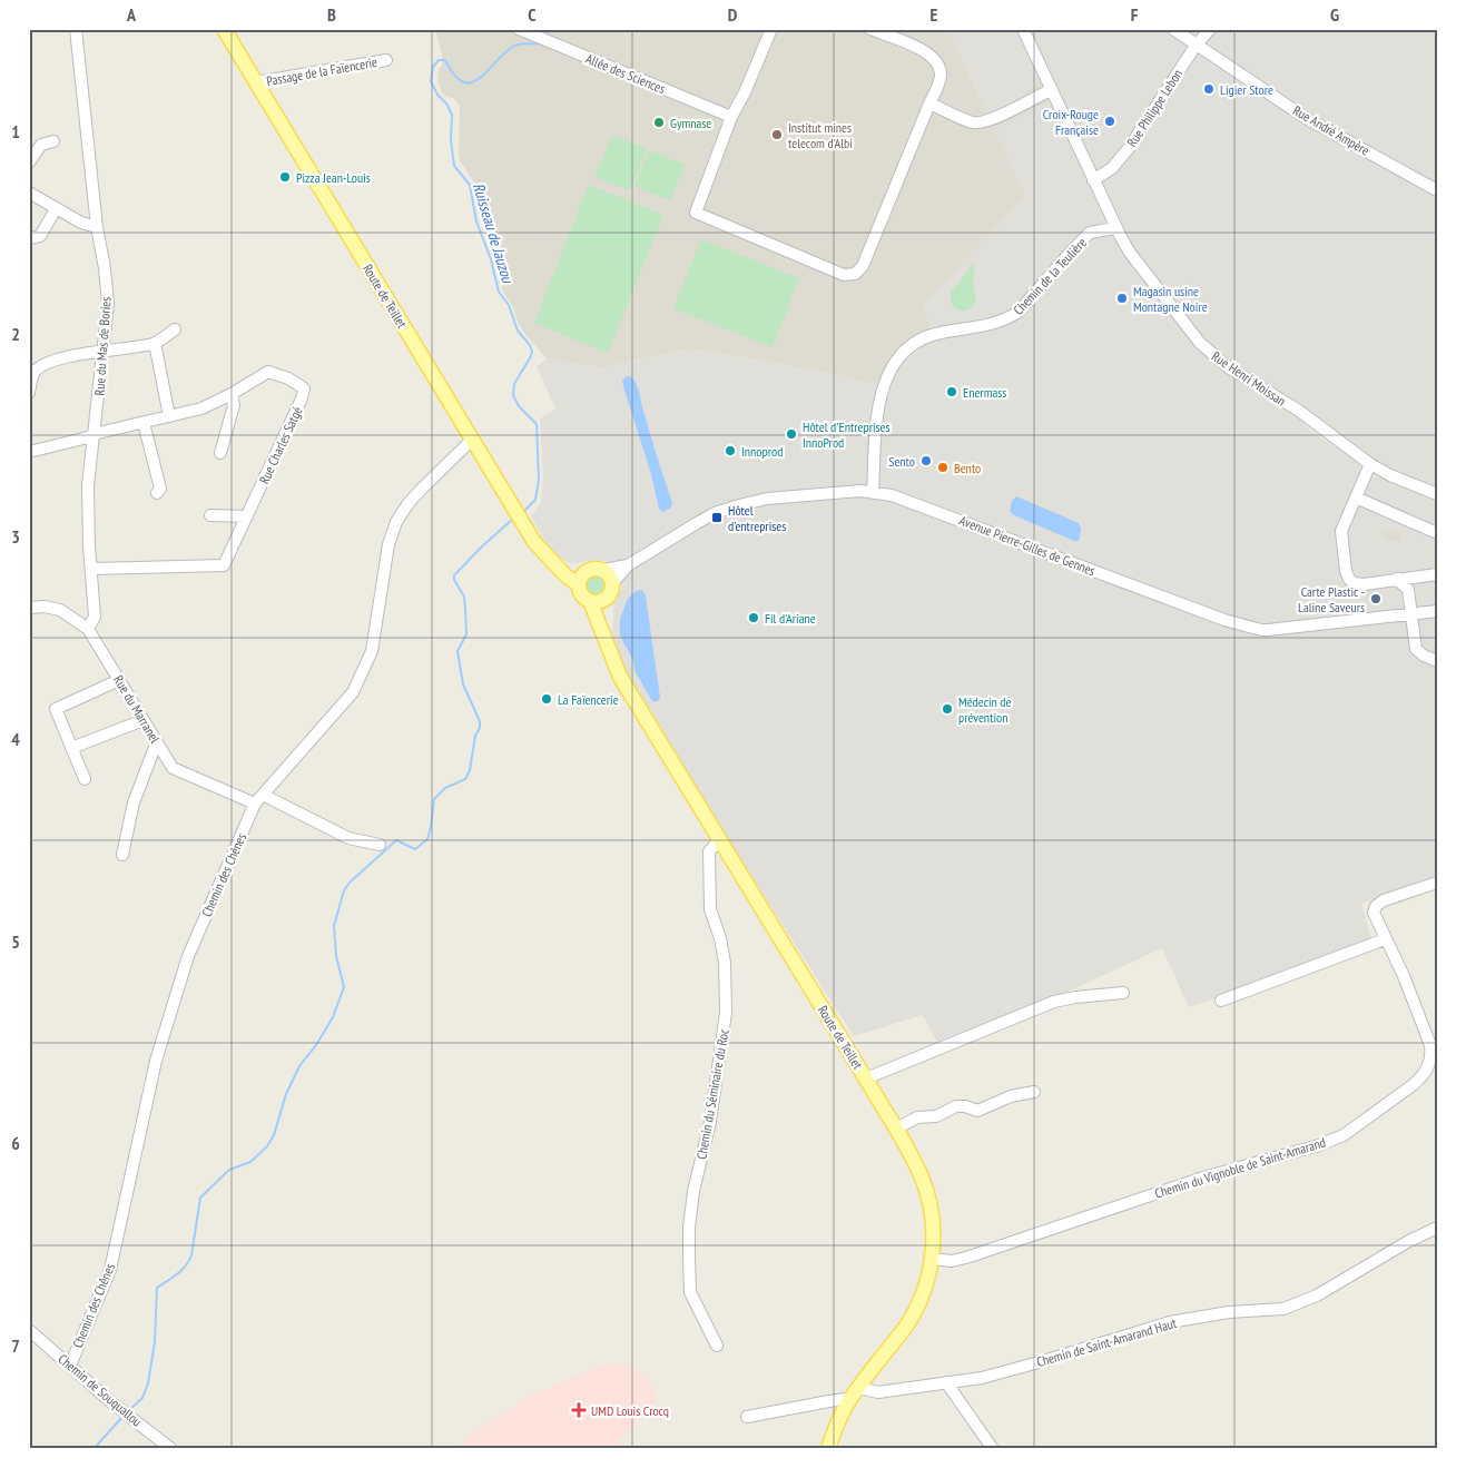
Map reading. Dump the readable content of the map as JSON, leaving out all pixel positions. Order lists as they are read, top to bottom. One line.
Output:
{"streets":{"main road":["Route de Teillet"],"street":["Passage de la Faïencerie","Allée des Sciences","Rue Philippe Lebon","Rue André Ampère","Chemin de la Teulière","Rue du Mas de Bories","Rue Henri Moissan","Rue Charles Satgé","Avenue Pierre-Gilles de Gennes","Rue du Marranel","Chemin des Chênes","Chemin du Séminaire du Roc","Chemin du Vignoble de Saint-Amarand","Chemin de Saint-Amarand Haut","Chemin de Souquallou"]},"crossings":[["Passage de la Faïencerie","Route de Teillet"],["Rue Philippe Lebon","Rue André Ampère"],["Rue Philippe Lebon","Rue Henri Moissan"],["Chemin de la Teulière","Rue Henri Moissan"],["Chemin de la Teulière","Avenue Pierre-Gilles de Gennes"],["Route de Teillet","Avenue Pierre-Gilles de Gennes"],["Route de Teillet","Chemin des Chênes"],["Route de Teillet","Chemin du Séminaire du Roc"],["Route de Teillet","Chemin du Vignoble de Saint-Amarand"],["Route de Teillet","Chemin de Saint-Amarand Haut"],["Rue du Mas de Bories","Rue Charles Satgé"],["Rue du Mas de Bories","Rue du Marranel"],["Rue du Marranel","Chemin des Chênes"],["Chemin des Chênes","Chemin de Souquallou"]],"water":["Ruisseau de Jauzou"],"places":{"other":["Ligier Store","Croix-Rouge Française","Gymnase","Institut mines telecom d'Albi","Pizza Jean-Louis","Magasin usine Montagne Noire","Enermass","Hôtel d'Entreprises InnoProd","Innoprod","Sento","Bento","Carte Plastic - Laline Saveurs","Fil d'Ariane","La Faïencerie","Médecin de prévention"],"transit":["Hôtel d'entreprises"],"health":["UMD Louis Crocq"]},"grid":{"columns":["A","B","C","D","E","F","G"],"rows":["1","2","3","4","5","6","7"]}}
